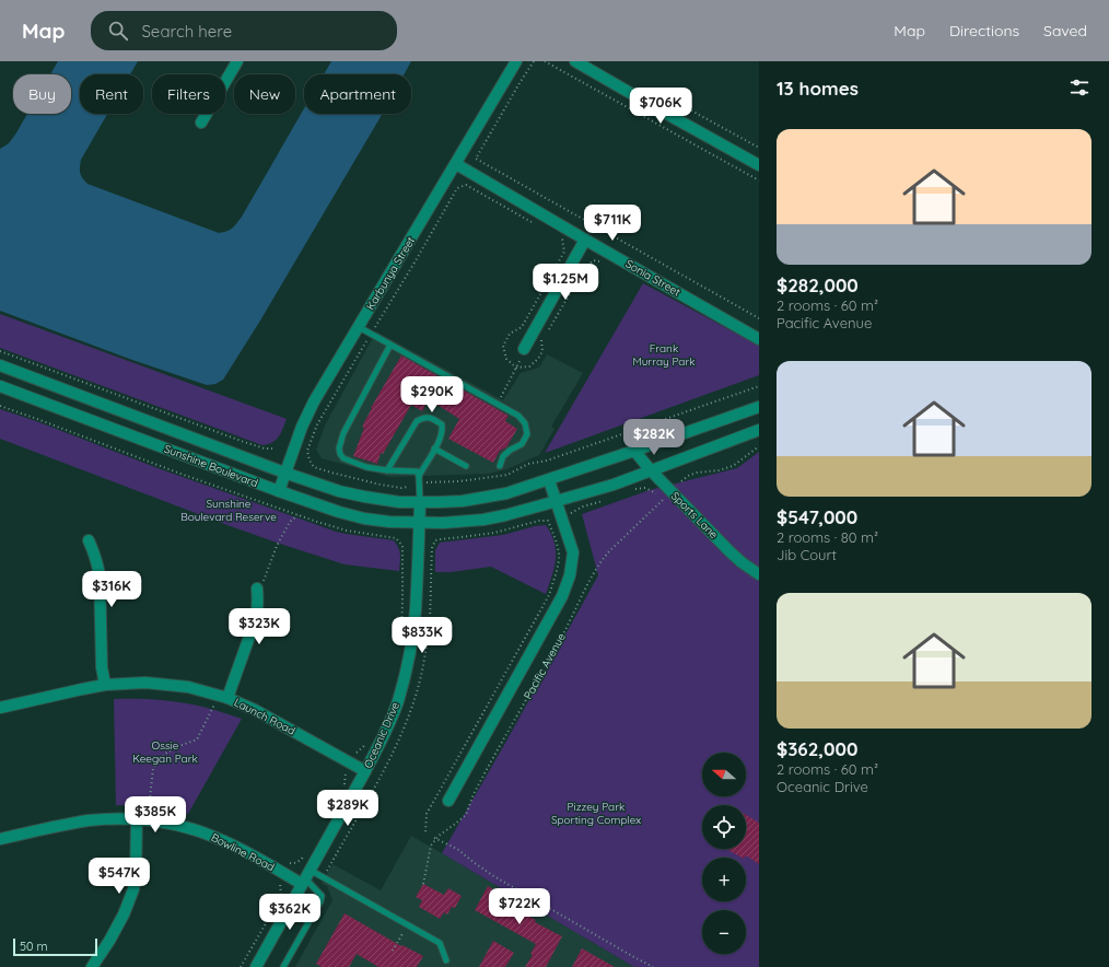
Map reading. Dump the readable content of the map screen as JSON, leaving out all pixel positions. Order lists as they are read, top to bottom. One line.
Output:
{"streets":{"street":["Karbunya Street","Sonia Street","Sunshine Boulevard","Sports Lane","Pacific Avenue","Launch Road","Oceanic Drive","Bowline Road"]},"crossings":[["Karbunya Street","Sonia Street"],["Karbunya Street","Sunshine Boulevard"],["Sunshine Boulevard","Pacific Avenue"],["Sunshine Boulevard","Oceanic Drive"],["Launch Road","Oceanic Drive"],["Oceanic Drive","Bowline Road"]],"parks":["Frank Murray Park","Sunshine Boulevard Reserve","Ossie Keegan Park","Pizzey Park Sporting Complex"],"scale_bar":"50 m","north":"left","page":{"header":"Map","search":"Search here","nav":["Map","Directions","Saved"],"heading":"13 homes","chip":["Buy","Rent","Filters","New","Apartment"],"price":["$706K","$711K","$1.25M","$290K","$282K","$316K","$323K","$833K","$289K","$385K","$547K","$722K","$362K"],"list":[{"name":"$282,000","note":"2 rooms · 60 m² · Pacific Avenue"},{"name":"$547,000","note":"2 rooms · 80 m² · Jib Court"},{"name":"$362,000","note":"2 rooms · 60 m² · Oceanic Drive"}],"map_buttons":["+","−"],"scale":"50 m"}}
